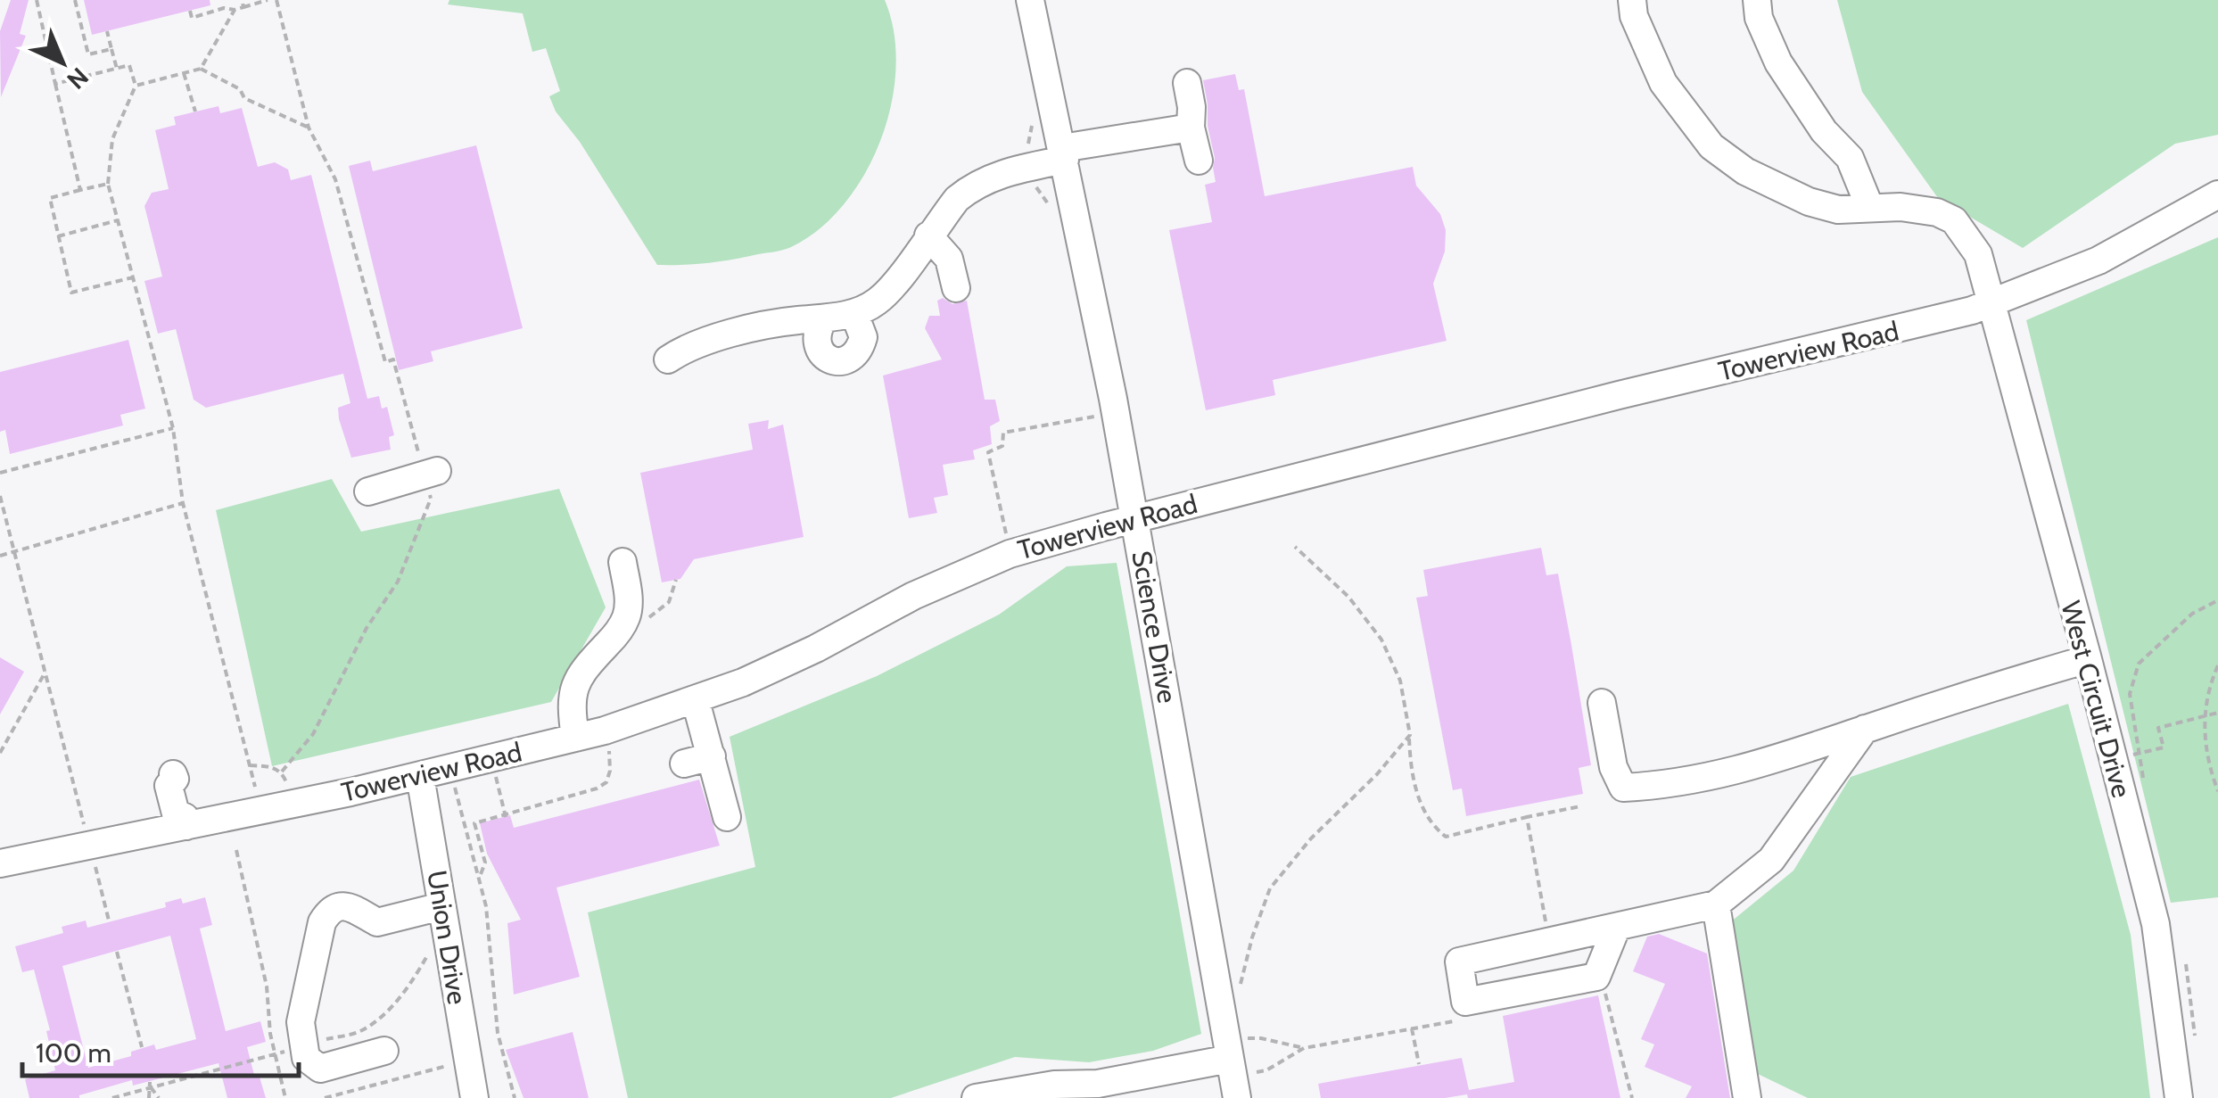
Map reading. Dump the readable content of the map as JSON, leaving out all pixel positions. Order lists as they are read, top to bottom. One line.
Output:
{"streets":{"street":["Towerview Road","Science Drive","West Circuit Drive","Union Drive"]},"crossings":[["Towerview Road","Science Drive"],["Towerview Road","West Circuit Drive"],["Towerview Road","Union Drive"]],"scale_bar":"100 m","north":"bottom right"}
